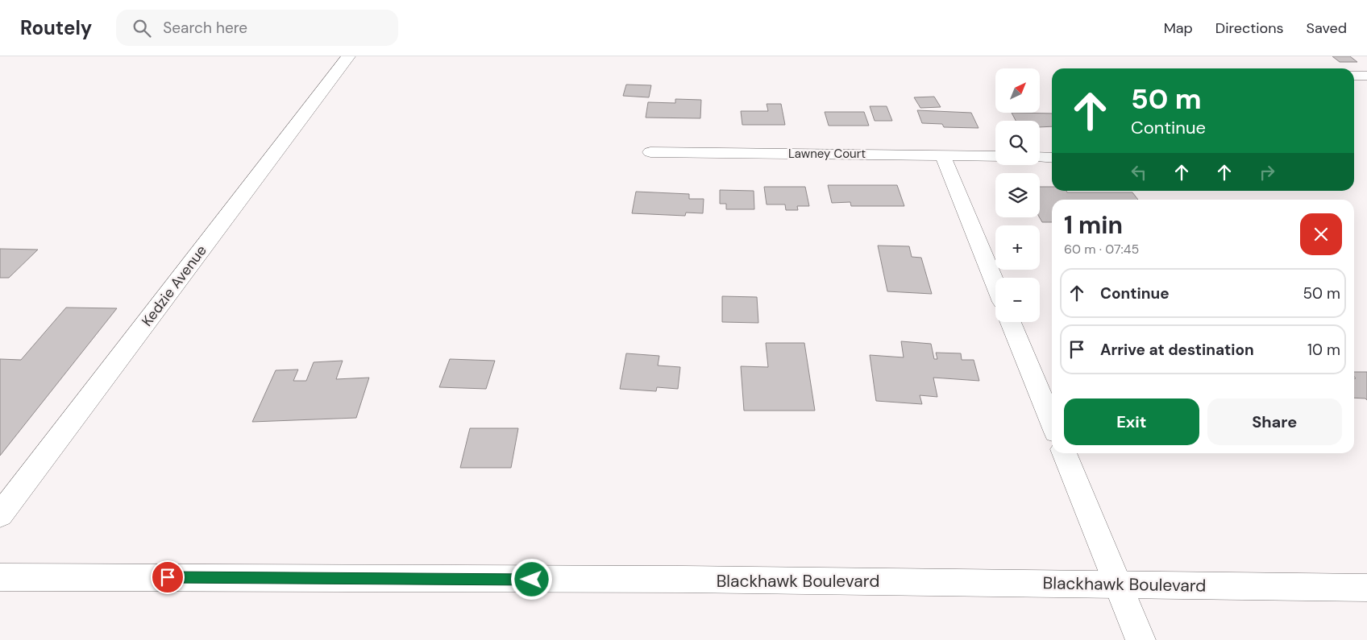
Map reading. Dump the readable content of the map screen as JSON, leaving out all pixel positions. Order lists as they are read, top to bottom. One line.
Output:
{"streets":{"street":["Lawney Court","Kedzie Avenue","Blackhawk Boulevard"]},"north":"top right","page":{"header":"Routely","search":"Search here","nav":["Map","Directions","Saved"],"map_buttons":["+","−"],"turn":["50 m","Continue"],"heading":["1 min","60 m · 07:45"],"list":[{"name":"Continue","value":"50 m"},{"name":"Arrive at destination","value":"10 m"}],"buttons":["Exit","Share"]}}
